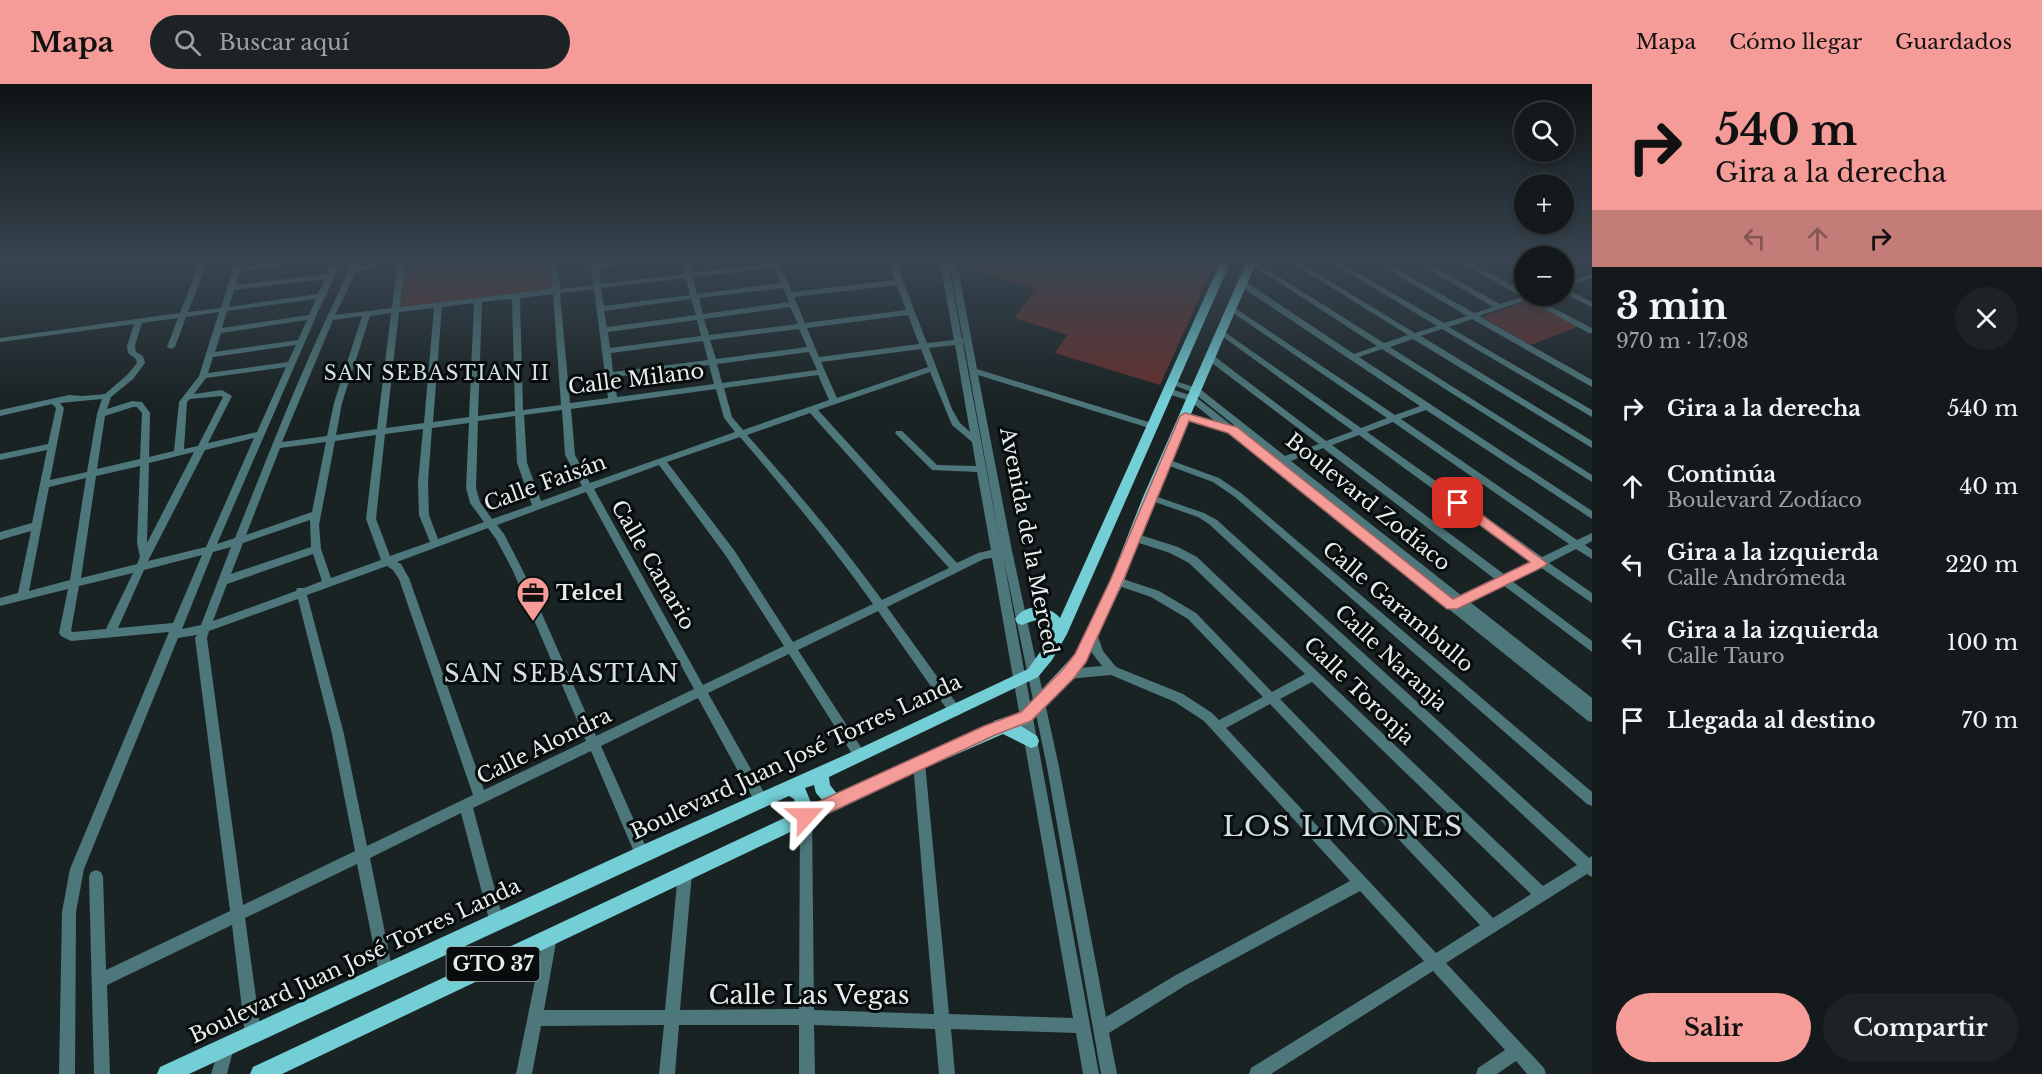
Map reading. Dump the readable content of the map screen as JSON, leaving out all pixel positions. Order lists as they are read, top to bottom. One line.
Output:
{"streets":{"main road":["Boulevard Juan José Torres Landa","GTO 37"],"street":["Calle Milano","Calle Faisán","Boulevard Zodíaco","Avenida de la Merced","Calle Canario","Calle Garambullo","Calle Naranja","Calle Toronja","Calle Alondra","Calle Las Vegas"]},"crossings":[["Calle Milano","Calle Canario"],["Calle Faisán","Calle Canario"],["Boulevard Zodíaco","Boulevard Juan José Torres Landa"],["Boulevard Zodíaco","GTO 37"],["Avenida de la Merced","Calle Alondra"],["Avenida de la Merced","Boulevard Juan José Torres Landa"],["Avenida de la Merced","GTO 37"],["Avenida de la Merced","Calle Las Vegas"],["Calle Canario","Calle Alondra"],["Calle Canario","Boulevard Juan José Torres Landa"],["Calle Garambullo","GTO 37"],["Calle Naranja","GTO 37"],["Calle Toronja","GTO 37"]],"districts":["SAN SEBASTIAN II","SAN SEBASTIAN","LOS LIMONES"],"places":{"office":["Telcel"]},"page":{"header":"Mapa","search":"Buscar aquí","nav":["Mapa","Cómo llegar","Guardados"],"turn":["540 m","Gira a la derecha"],"map_buttons":["+","−"],"heading":["3 min","970 m · 17:08"],"list":[{"name":"Gira a la derecha","value":"540 m"},{"name":"Continúa","note":"Boulevard Zodíaco","value":"40 m"},{"name":"Gira a la izquierda","note":"Calle Andrómeda","value":"220 m"},{"name":"Gira a la izquierda","note":"Calle Tauro","value":"100 m"},{"name":"Llegada al destino","value":"70 m"}],"buttons":["Salir","Compartir"]}}
